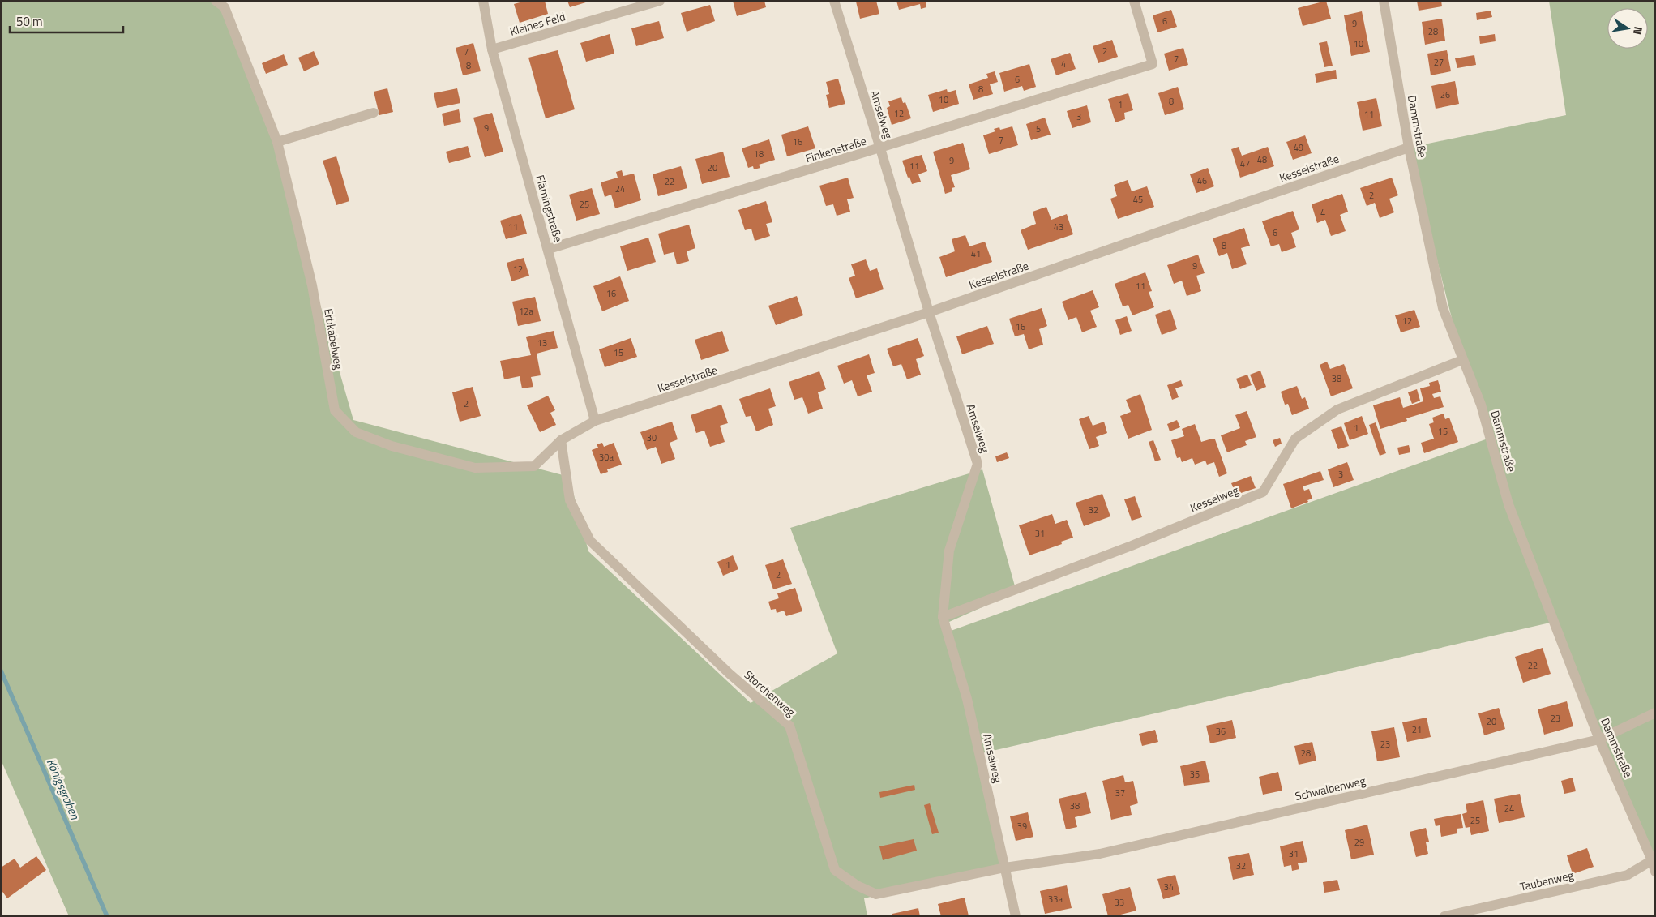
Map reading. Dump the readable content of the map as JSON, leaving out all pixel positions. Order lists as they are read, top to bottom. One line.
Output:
{"streets":{"street":["Kleines Feld","Amselweg","Dammstraße","Finkenstraße","Kesselstraße","Flämingstraße","Erbkabelweg","Kesselweg","Storchenweg","Schwalbenweg","Taubenweg"]},"crossings":[["Kleines Feld","Flämingstraße"],["Amselweg","Finkenstraße"],["Amselweg","Kesselstraße"],["Amselweg","Kesselweg"],["Amselweg","Storchenweg"],["Amselweg","Schwalbenweg"],["Dammstraße","Kesselstraße"],["Dammstraße","Kesselweg"],["Dammstraße","Schwalbenweg"],["Dammstraße","Taubenweg"],["Finkenstraße","Flämingstraße"],["Kesselstraße","Flämingstraße"],["Kesselstraße","Erbkabelweg"],["Flämingstraße","Erbkabelweg"],["Erbkabelweg","Storchenweg"],["Storchenweg","Schwalbenweg"]],"water":["Königsgraben"],"house_numbers":["6","9","28","10","2","7","7","27","4","8","6","8","26","10","8","1","12","11","3","9","5","7","16","49","18","48","9","47","11","20","46","22","24","2","45","25","4","11","43","6","8","41","9","12","11","16","12a","12","16","13","15","38","2","1","15","30","30a","3","32","31","1","2","22","23","20","21","36","23","28","35","37","38","24","25","39","29","31","32","34","33a","33"],"scale_bar":"50 m","north":"right"}
